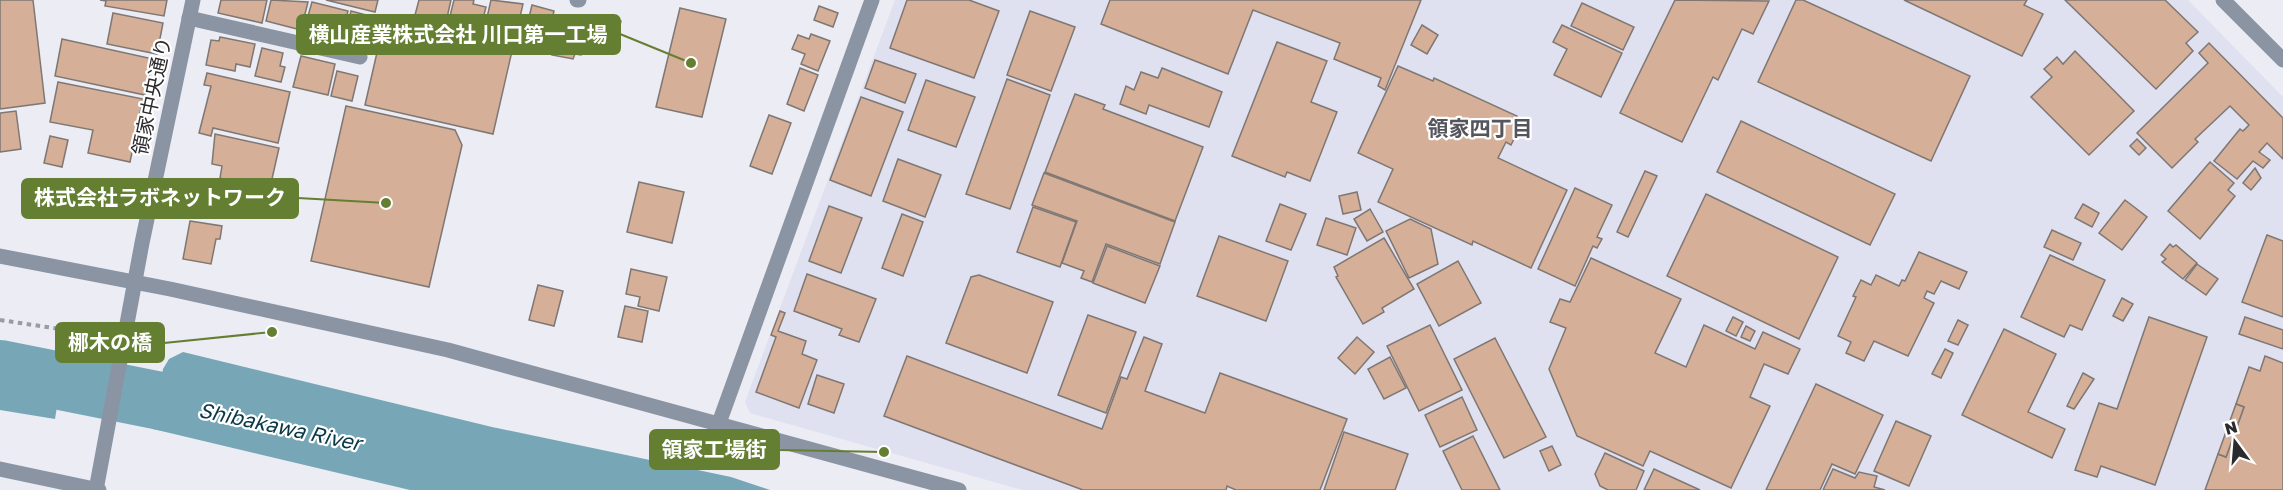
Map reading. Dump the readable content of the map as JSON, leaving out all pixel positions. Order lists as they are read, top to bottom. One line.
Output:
{"streets":{"street":["領家中央通り"]},"districts":["領家四丁目"],"water":["Shibakawa River"],"places":["横山産業株式会社 川口第一工場","株式会社ラボネットワーク","梛木の橋","領家工場街"],"north":"top"}
